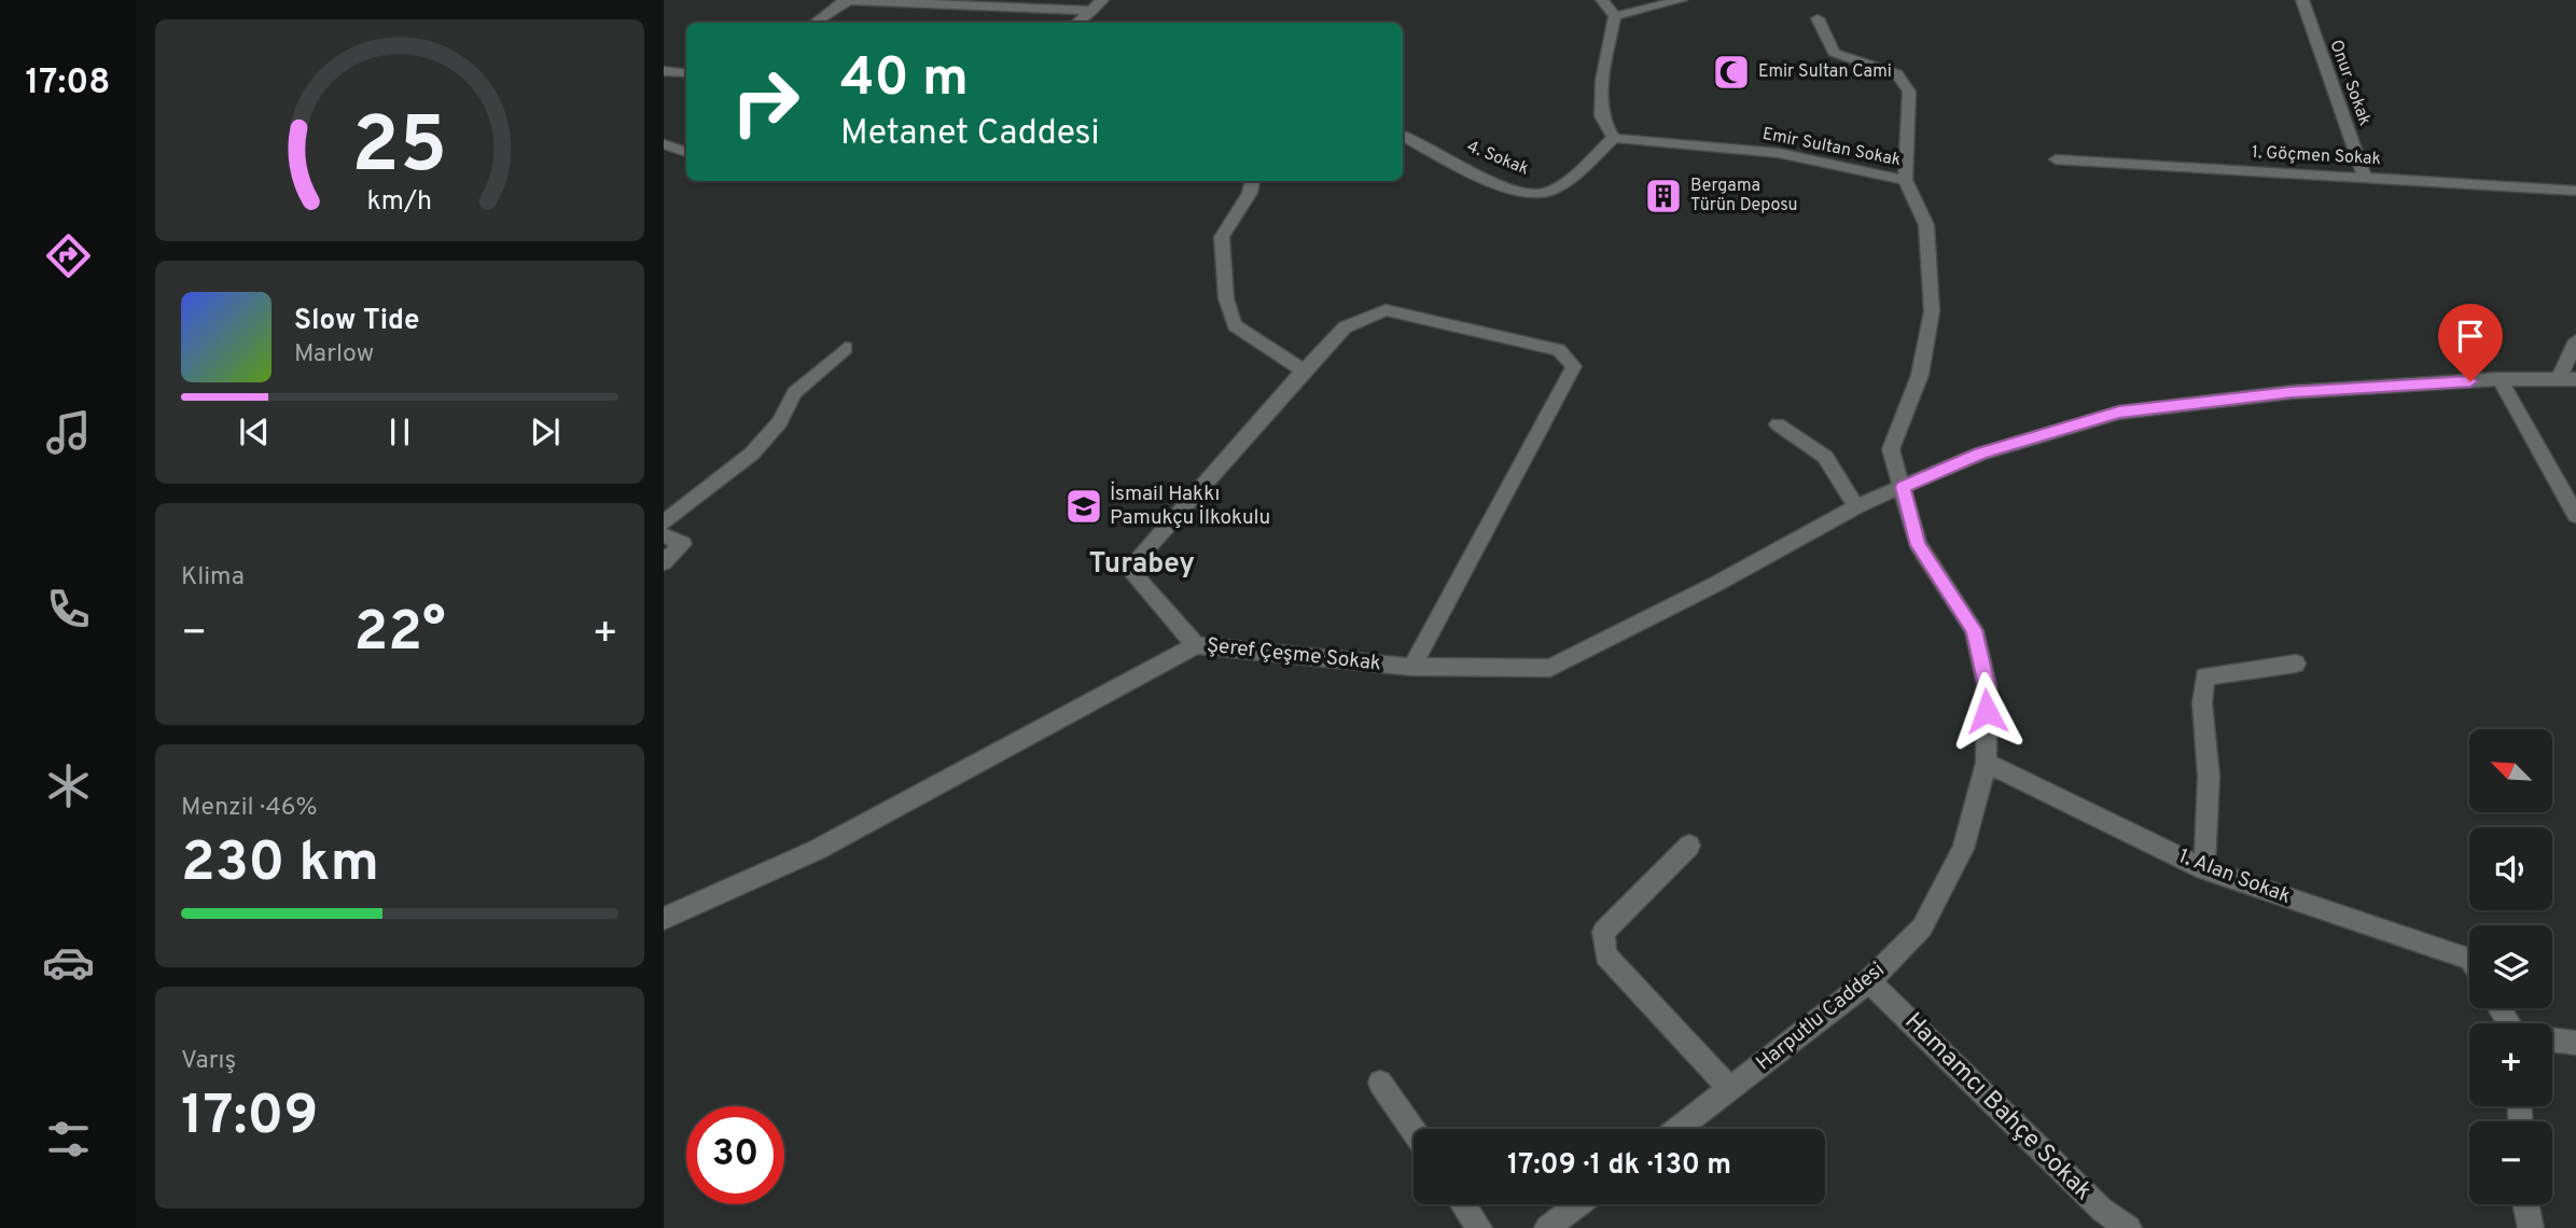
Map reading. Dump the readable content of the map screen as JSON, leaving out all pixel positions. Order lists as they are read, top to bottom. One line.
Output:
{"streets":{"street":["Onur Sokak","Emir Sultan Sokak","1. Göçmen Sokak","4. Sokak","Şeref Çeşme Sokak","1. Alan Sokak","Harputlu Caddesi","Hamamcı Bahçe Sokak"]},"crossings":[["Onur Sokak","1. Göçmen Sokak"],["Emir Sultan Sokak","4. Sokak"],["Emir Sultan Sokak","Şeref Çeşme Sokak"],["Emir Sultan Sokak","Harputlu Caddesi"],["Şeref Çeşme Sokak","Harputlu Caddesi"],["1. Alan Sokak","Harputlu Caddesi"],["Harputlu Caddesi","Hamamcı Bahçe Sokak"]],"districts":["Turabey"],"places":{"mosque":["Emir Sultan Cami"],"building":["Bergama Türün Deposu"],"school or university":["İsmail Hakkı Pamukçu İlkokulu"]},"north":"top left","page":{"tabs":"17:08","turn":["40 m","Metanet Caddesi"],"song":["Slow Tide","Marlow"],"tile":["Klima",["Menzil · 46%","230 km"],["Varış","17:09"]],"heat":["−","22°","+"],"map_buttons":["+","−"],"limit":"30","trip":"17:09 · 1 dk · 130 m","gauge":["25","km/h"]}}
